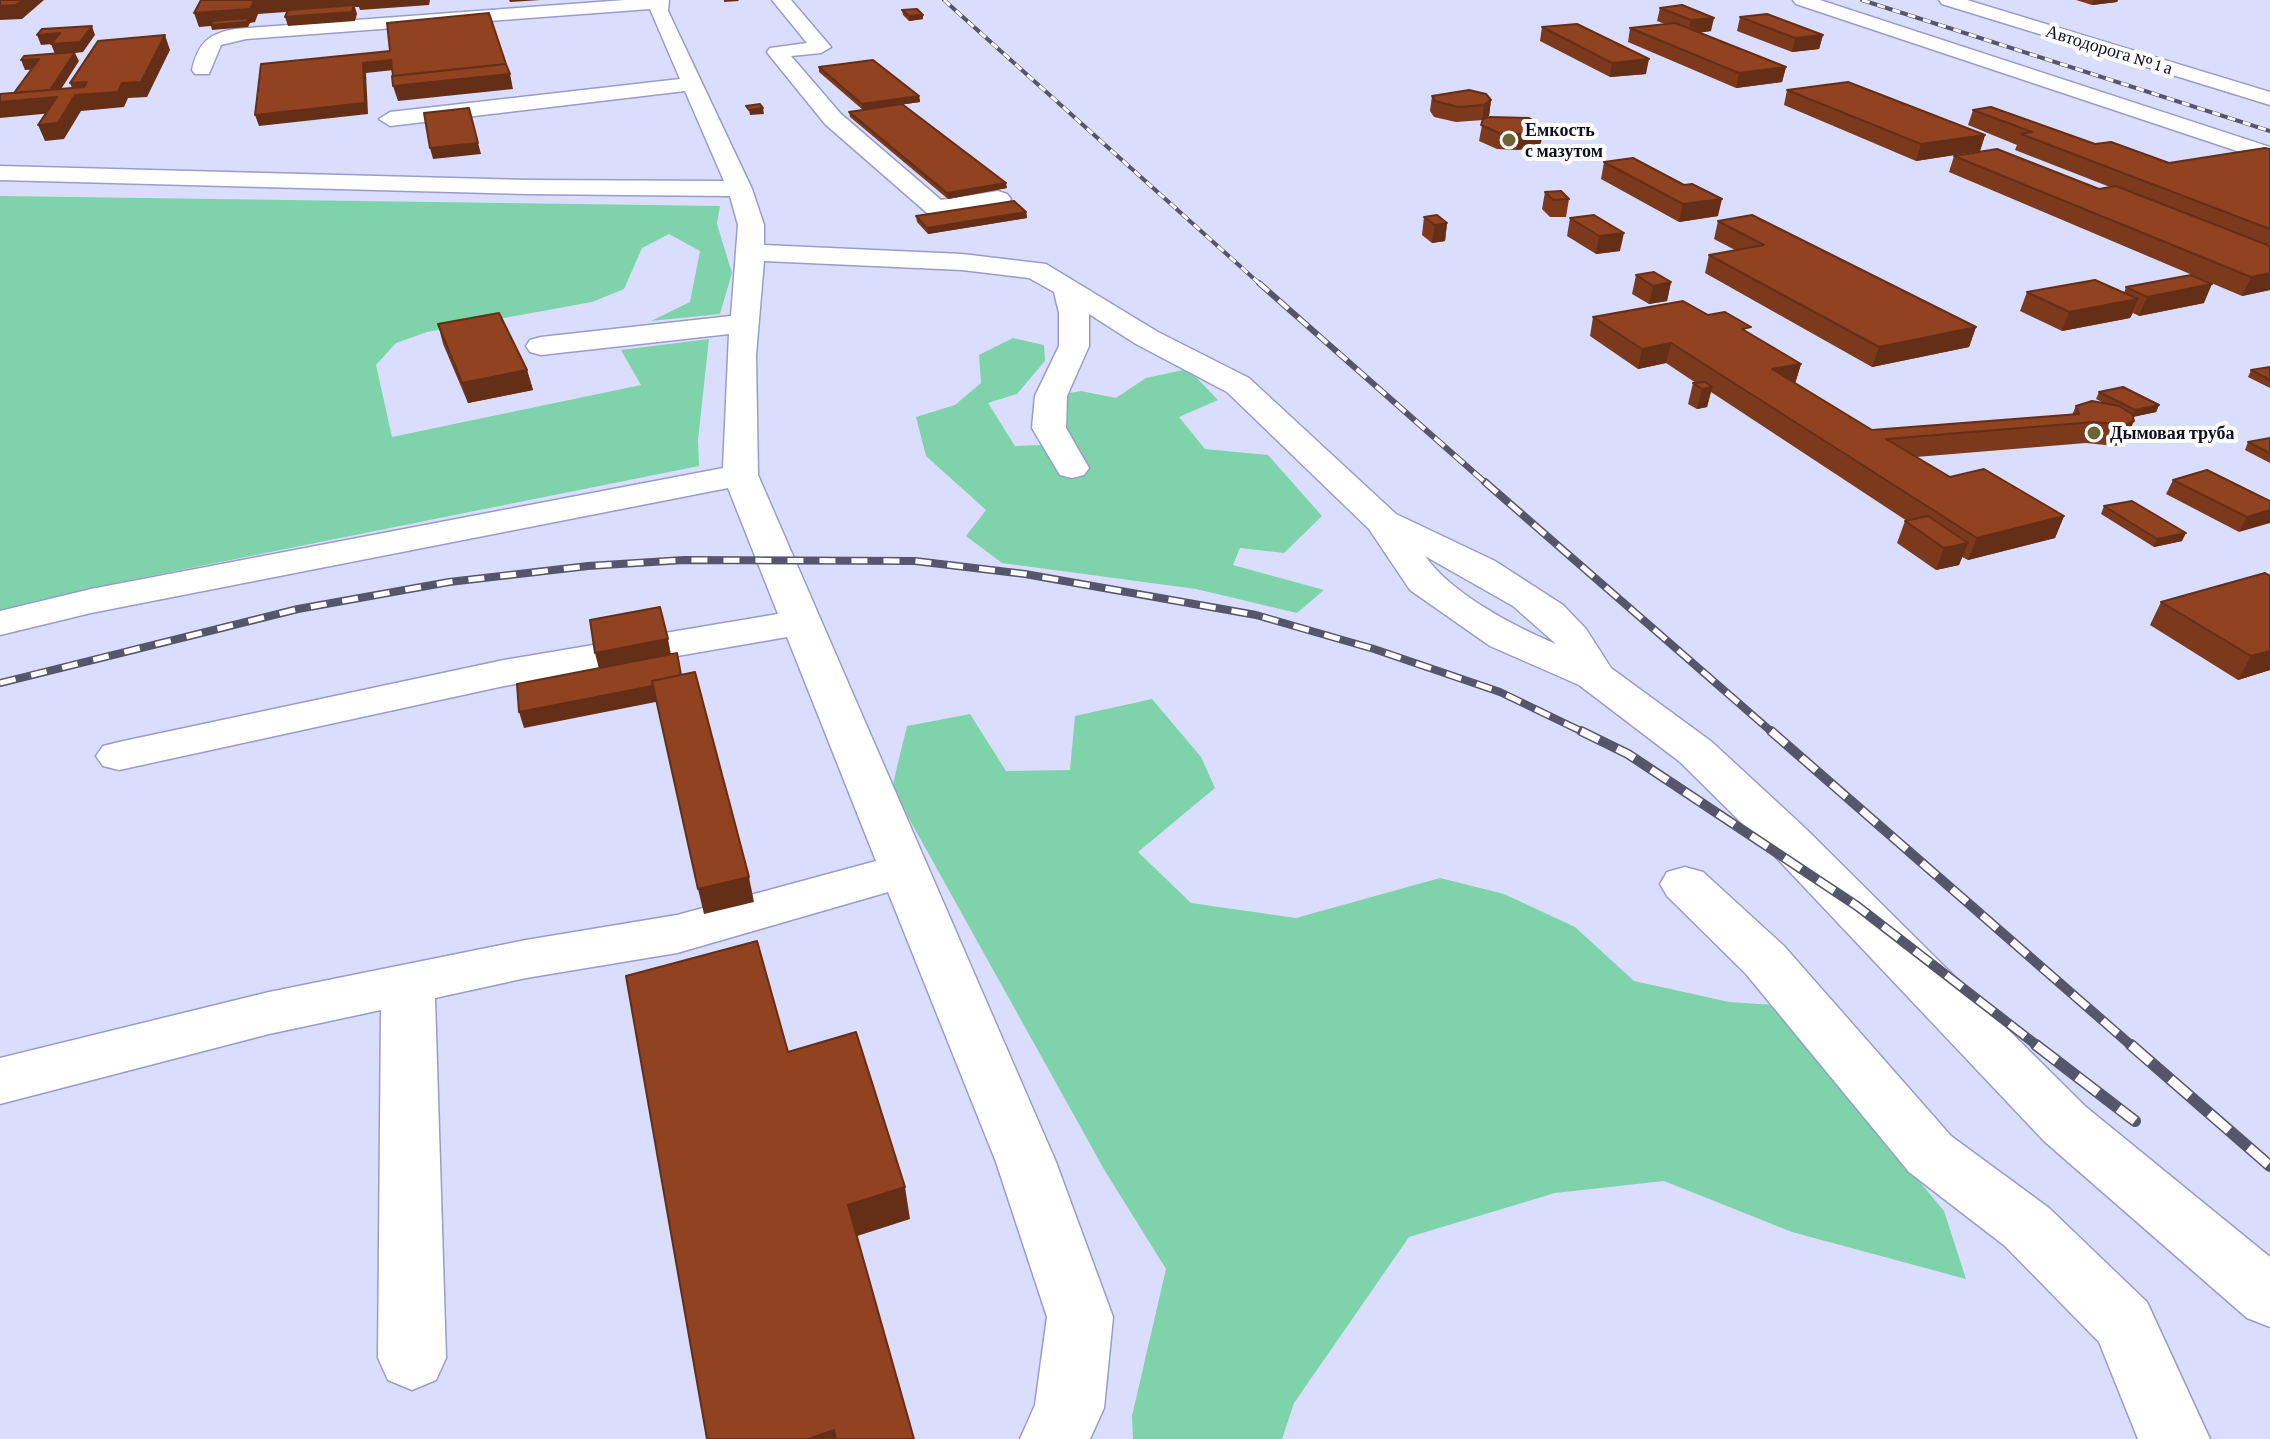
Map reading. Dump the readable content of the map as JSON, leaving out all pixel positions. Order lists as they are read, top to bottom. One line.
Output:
{"streets":{"street":["Автодорога № 1 а"]},"places":["Емкость с мазутом","Дымовая труба"]}
